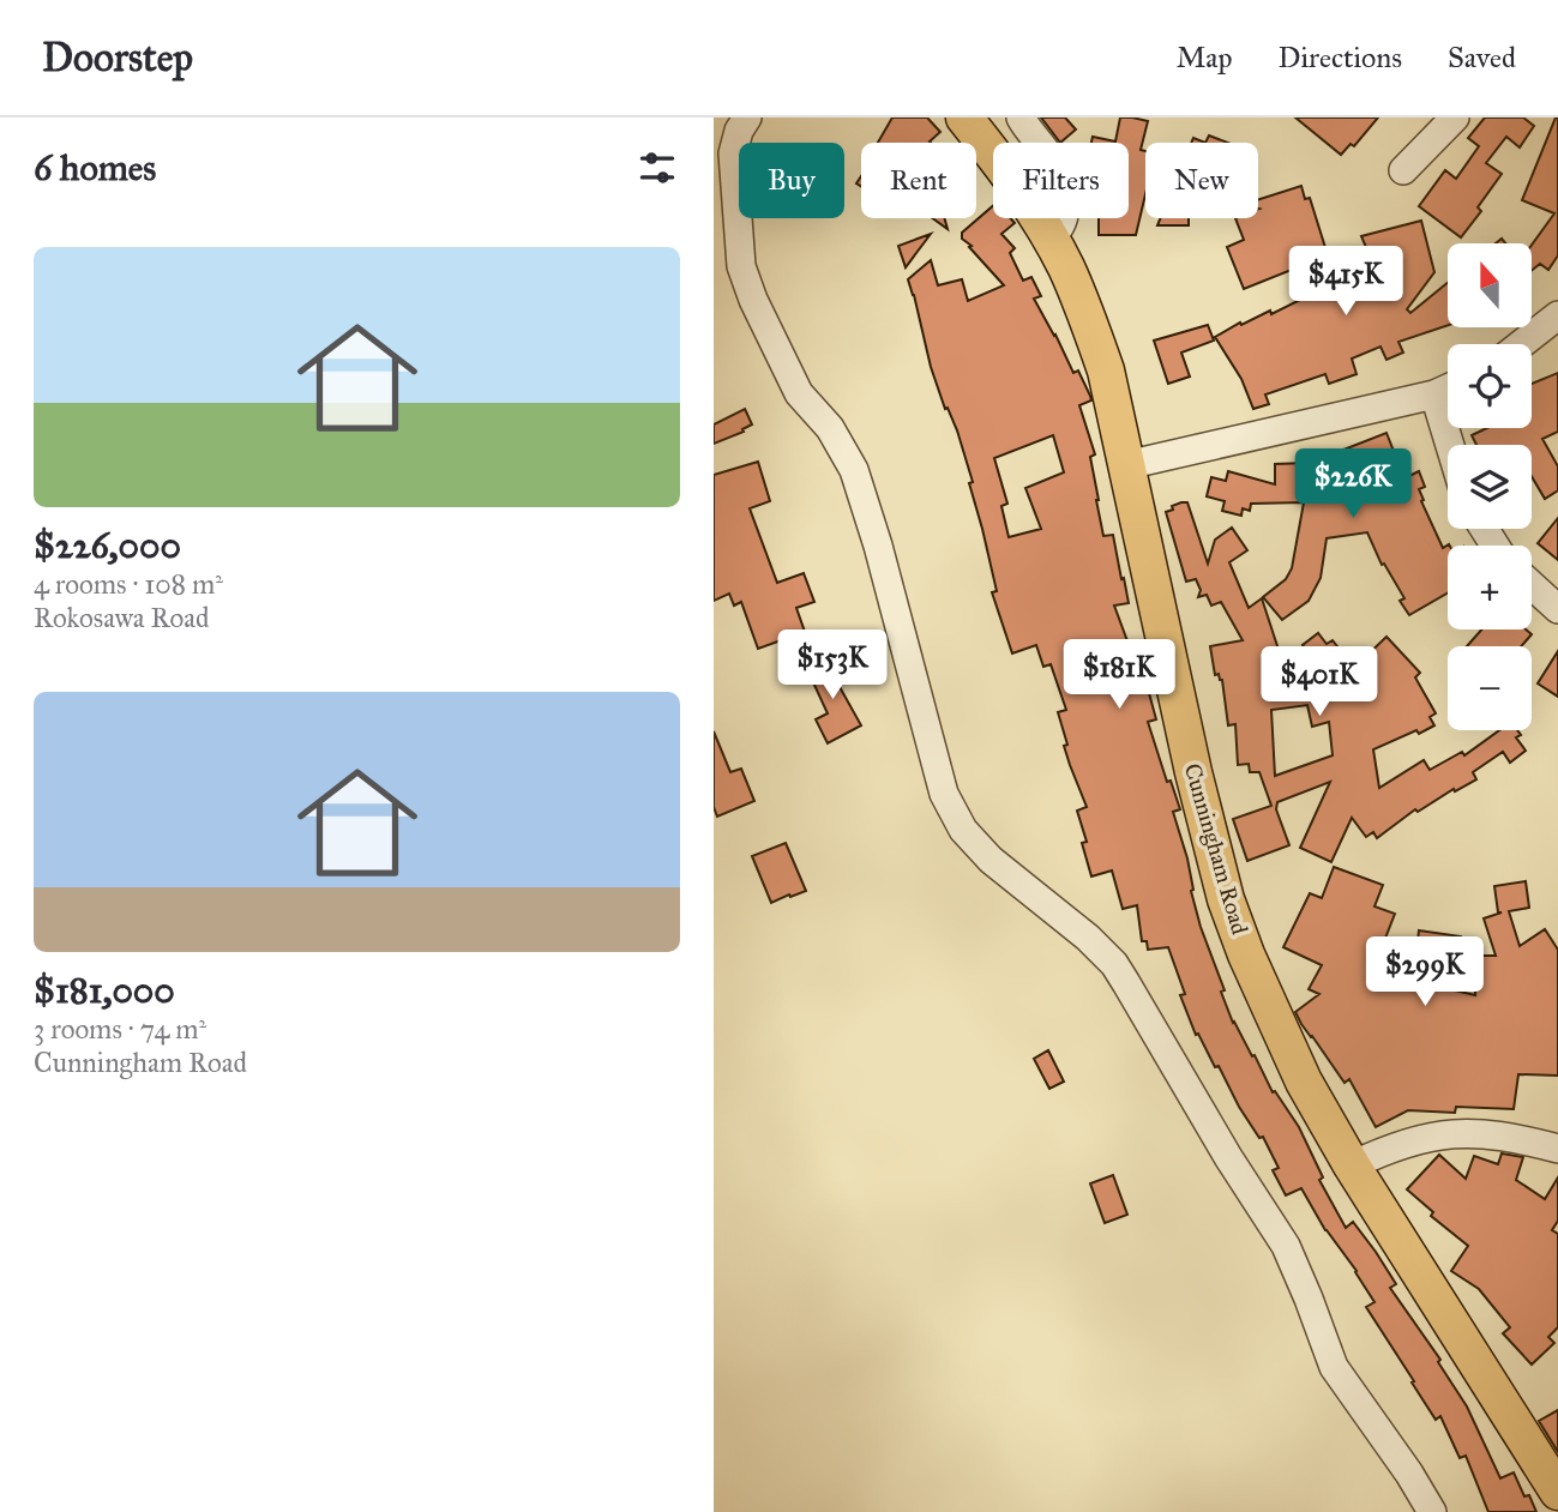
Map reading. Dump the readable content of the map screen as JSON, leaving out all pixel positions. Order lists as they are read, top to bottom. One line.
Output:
{"streets":{"main road":["Cunningham Road"]},"north":"top","page":{"header":"Doorstep","nav":["Map","Directions","Saved"],"heading":"6 homes","chip":["Buy","Rent","Filters","New"],"list":[{"name":"$226,000","note":"4 rooms · 108 m² · Rokosawa Road"},{"name":"$181,000","note":"3 rooms · 74 m² · Cunningham Road"}],"map_buttons":["+","−"],"price":["$415K","$226K","$153K","$181K","$401K","$299K"]}}
